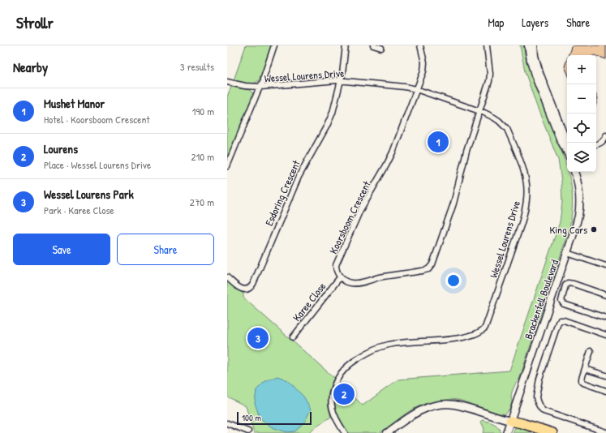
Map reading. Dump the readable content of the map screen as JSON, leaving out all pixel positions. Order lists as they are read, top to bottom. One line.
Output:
{"streets":{"street":["Wessel Lourens Drive","Esdoring Crescent","Koorsboom Crescent","Brackenfell Boulevard","Karee Close"]},"crossings":[["Wessel Lourens Drive","Esdoring Crescent"],["Wessel Lourens Drive","Koorsboom Crescent"],["Koorsboom Crescent","Karee Close"]],"places":["King Cars"],"scale_bar":"100 m","page":{"header":"Strollr","nav":["Map","Layers","Share"],"heading":["Nearby","3 results"],"map_buttons":["+","−"],"list":[{"mark":"1","name":"Mushet Manor","note":"Hotel · Koorsboom Crescent","value":"190 m"},{"mark":"2","name":"Lourens","note":"Place · Wessel Lourens Drive","value":"210 m"},{"mark":"3","name":"Wessel Lourens Park","note":"Park · Karee Close","value":"270 m"}],"pins":["1","3","2"],"buttons":["Save","Share"],"scale":"100 m"}}
